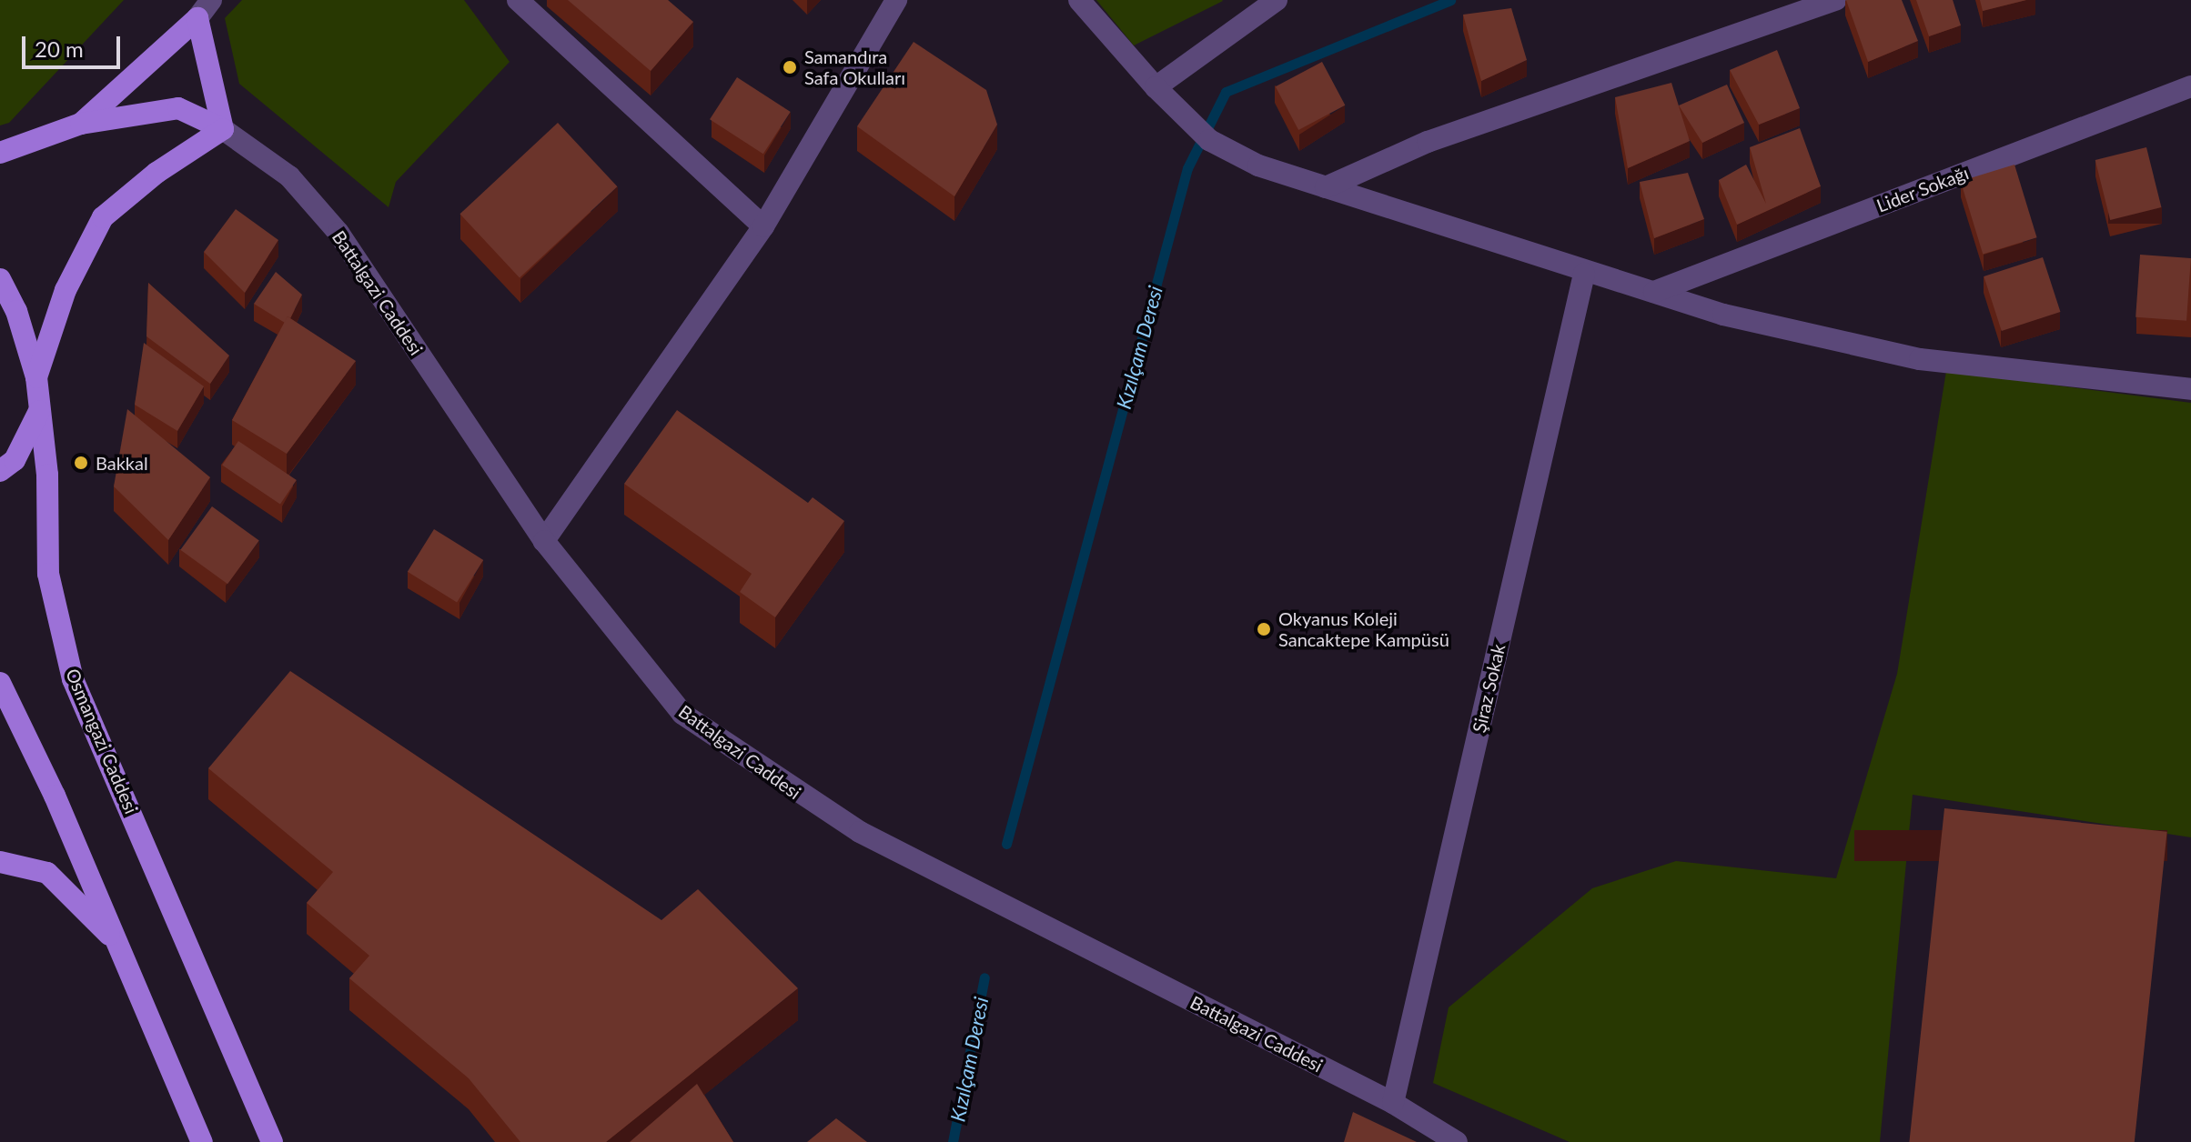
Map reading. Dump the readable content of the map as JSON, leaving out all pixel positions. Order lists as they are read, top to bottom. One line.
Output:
{"streets":{"main road":["Osmangazi Caddesi"],"street":["Lider Sokağı","Battalgazi Caddesi","Şiraz Sokak"]},"crossings":[["Battalgazi Caddesi","Şiraz Sokak"]],"water":["Kızılçam Deresi"],"places":["Samandıra Safa Okulları","Bakkal","Okyanus Koleji Sancaktepe Kampüsü"],"scale_bar":"20 m"}
